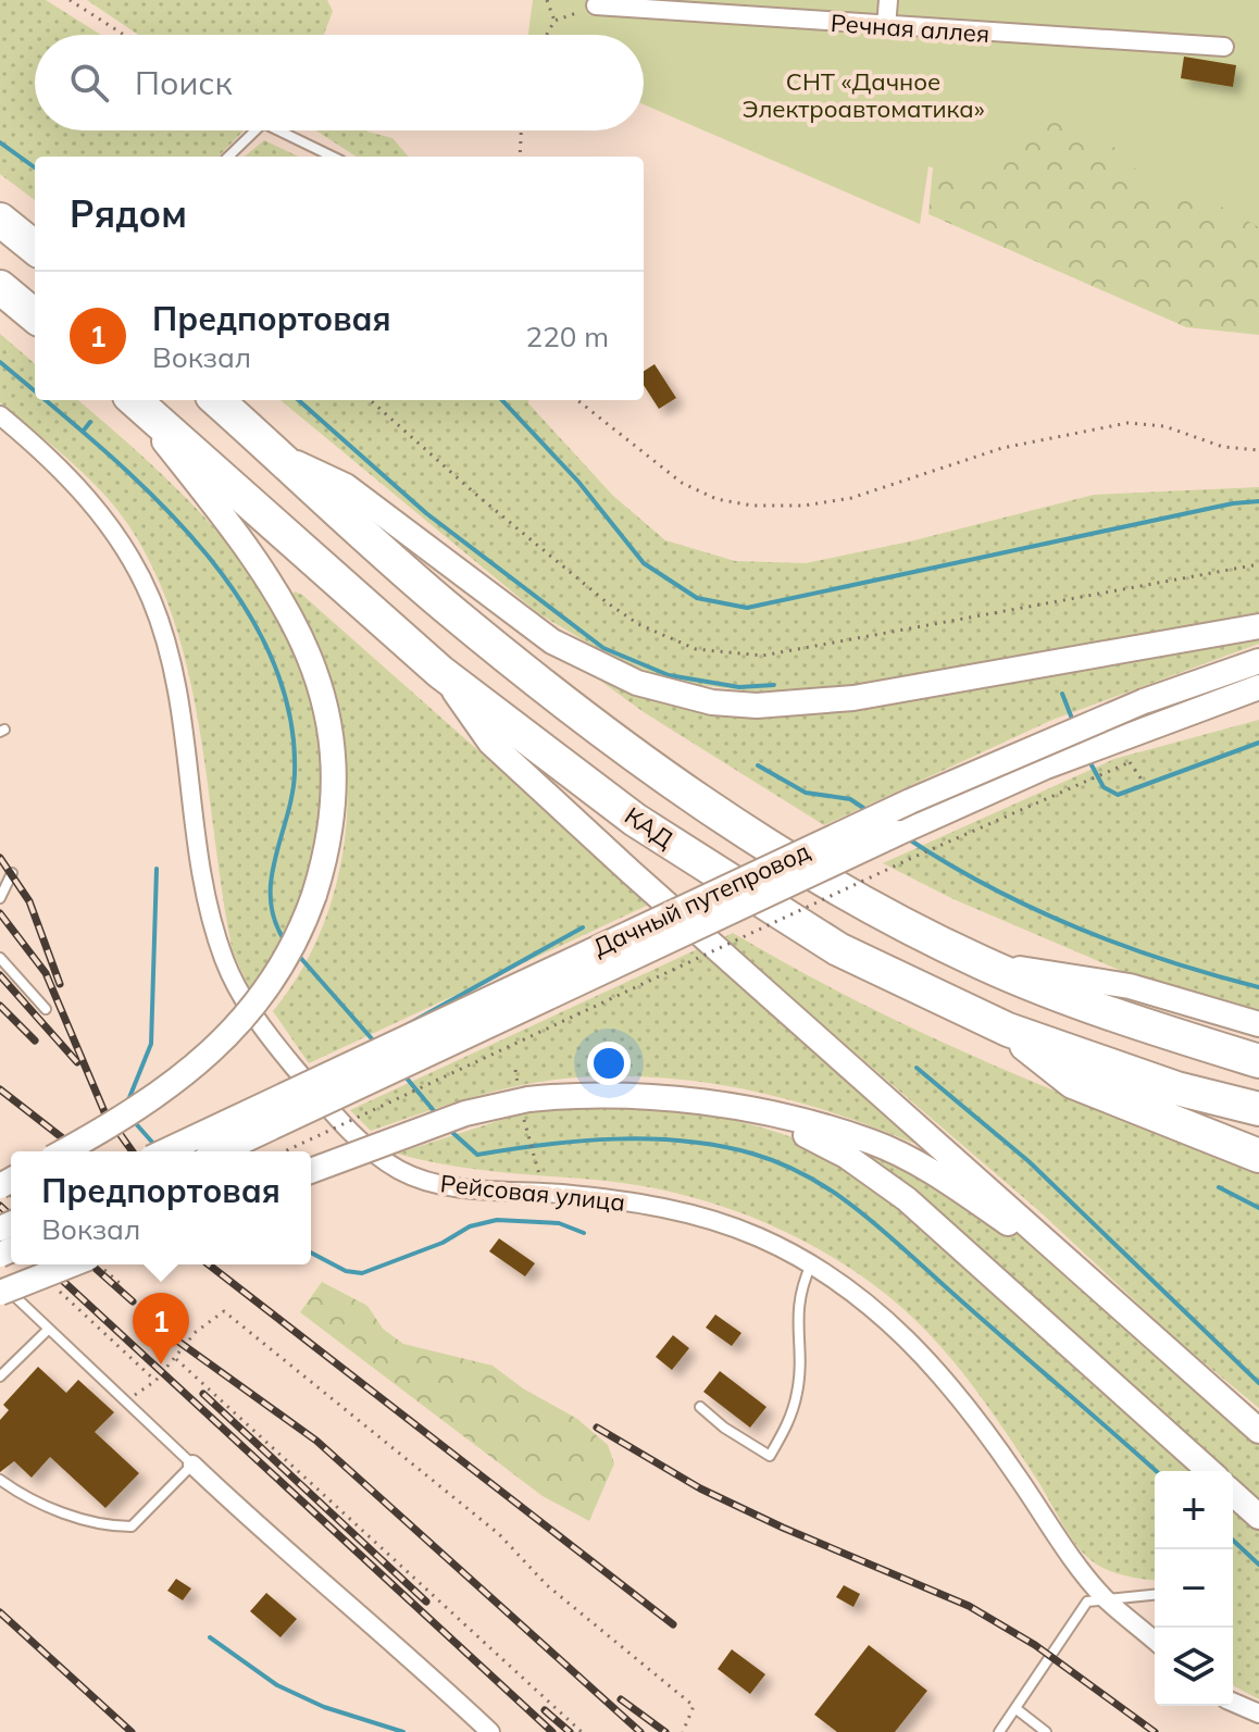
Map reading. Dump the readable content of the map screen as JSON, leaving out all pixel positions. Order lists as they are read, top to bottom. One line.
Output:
{"streets":{"highway":["КАД"],"main road":["Дачный путепровод"],"street":["Речная аллея","Рейсовая улица"]},"parks":["СНТ «Дачное Электроавтоматика»"],"page":{"search":"Поиск","heading":"Рядом","list":[{"mark":"1","name":"Предпортовая","note":"Вокзал","value":"220 m"}],"popup":["Предпортовая","Вокзал"],"pins":"1","map_buttons":["+","−"]}}
